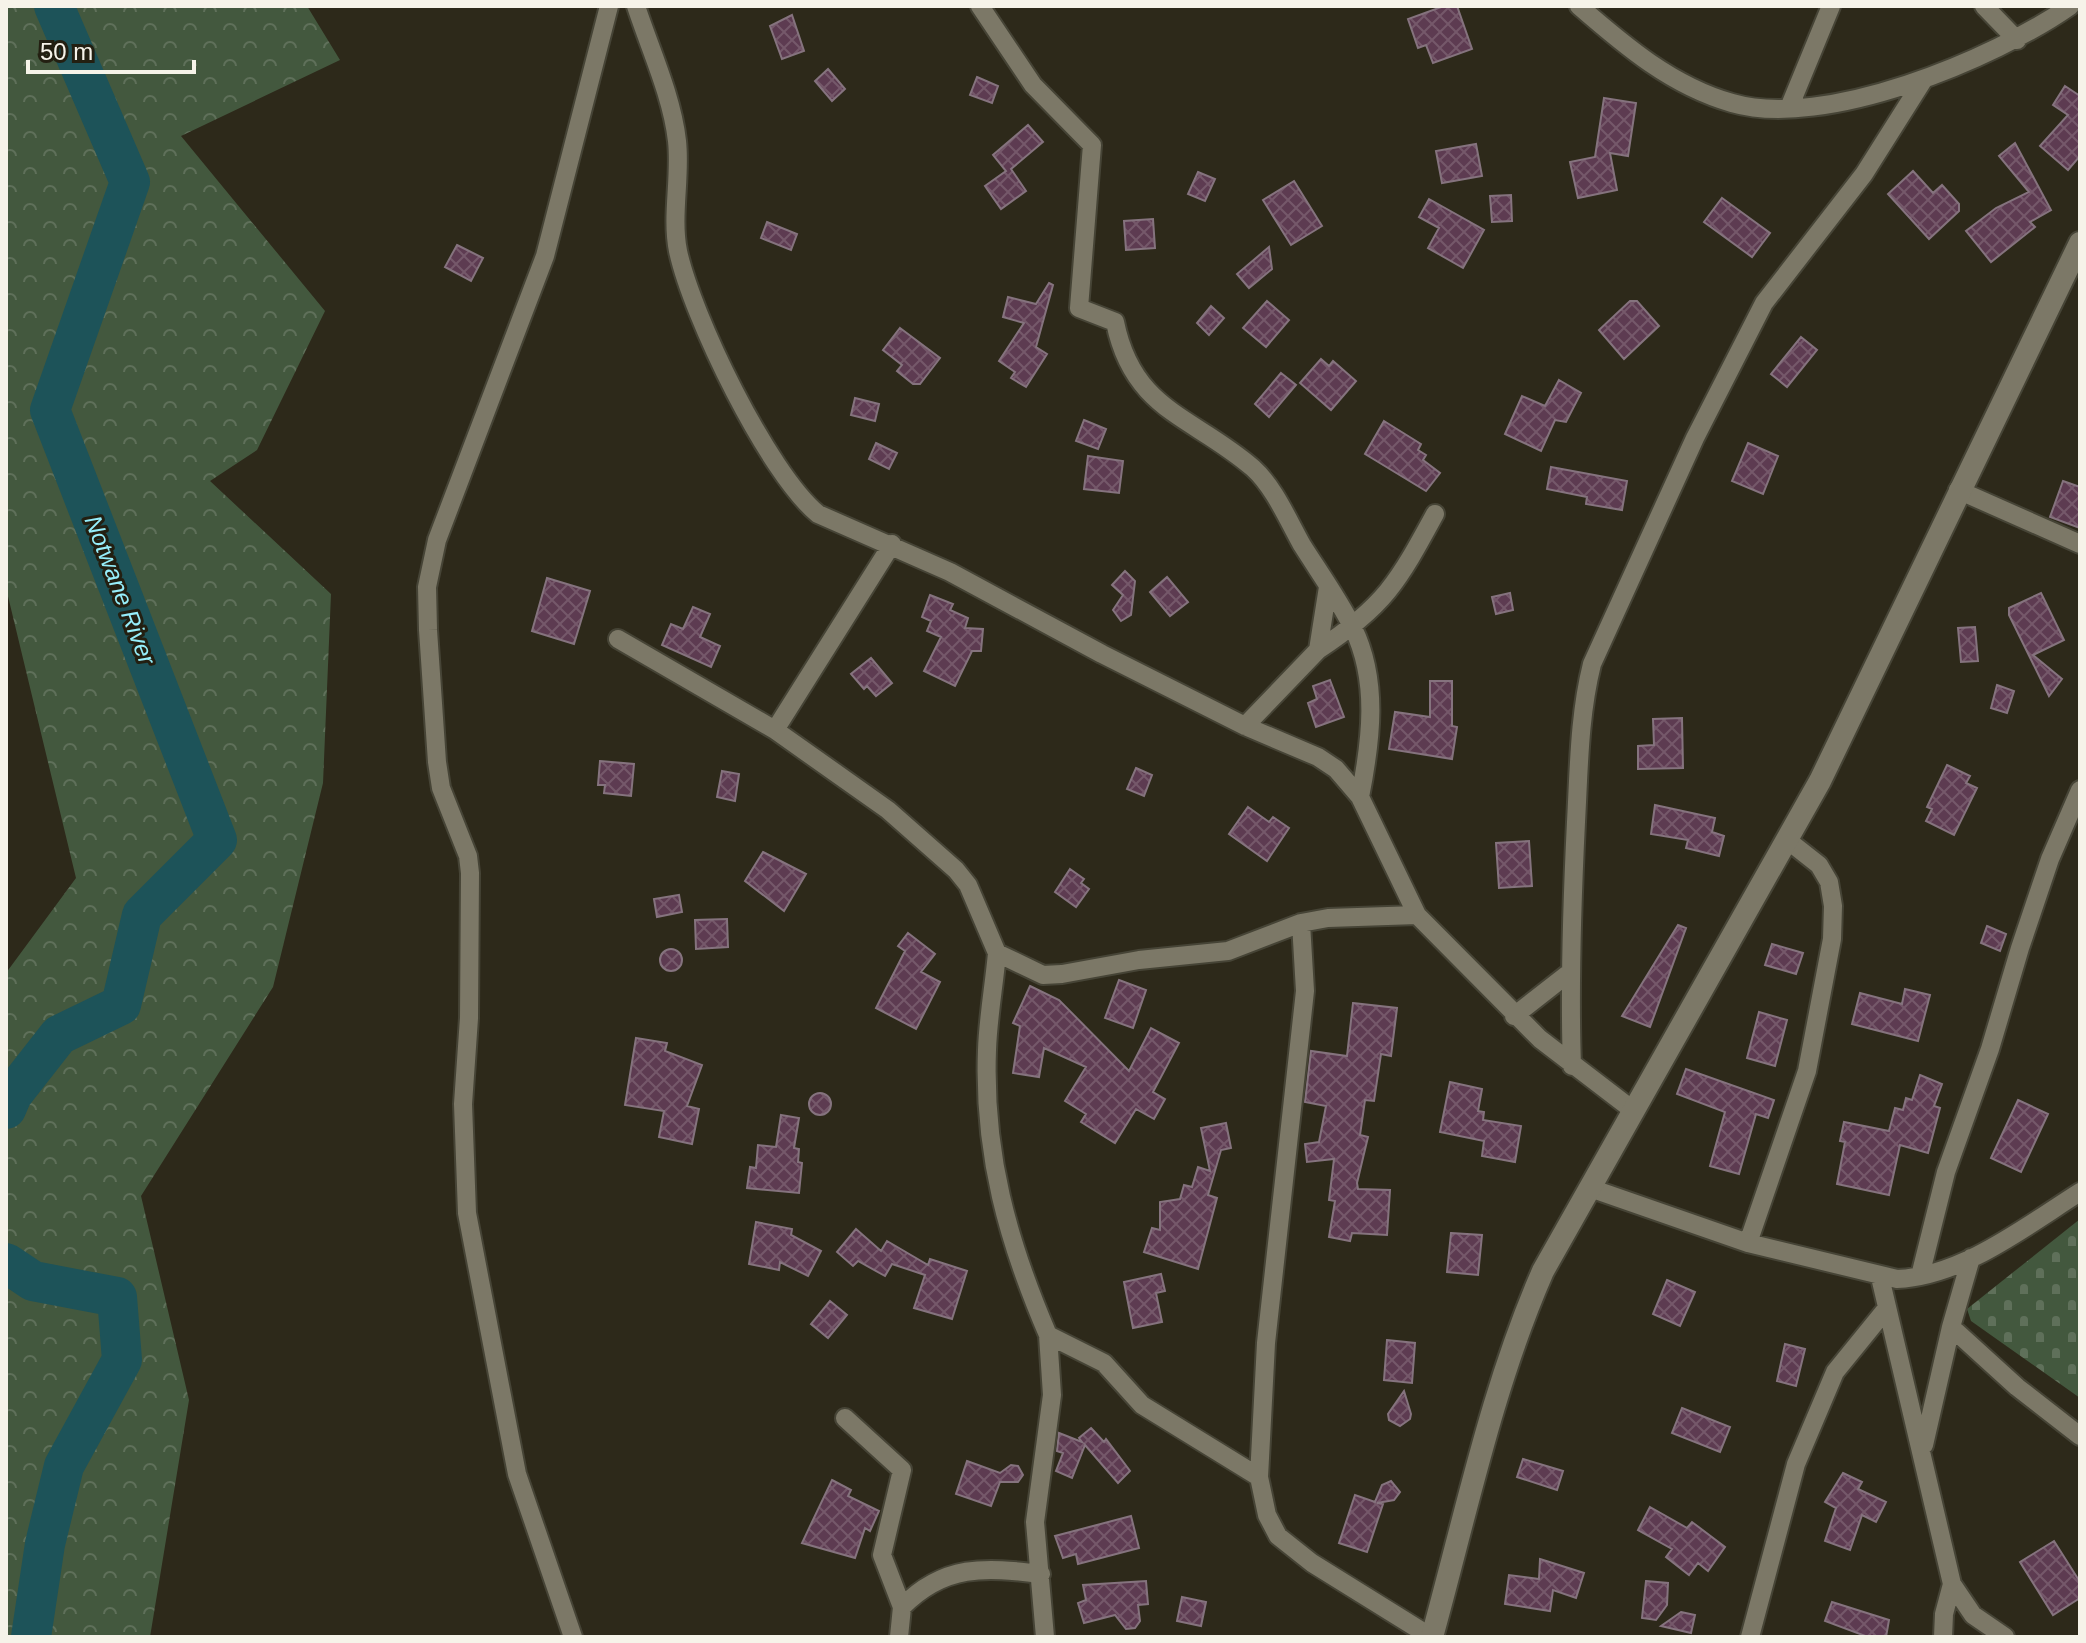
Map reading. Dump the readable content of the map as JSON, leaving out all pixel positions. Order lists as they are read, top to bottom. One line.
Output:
{"water":["Notwane River"],"scale_bar":"50 m"}
